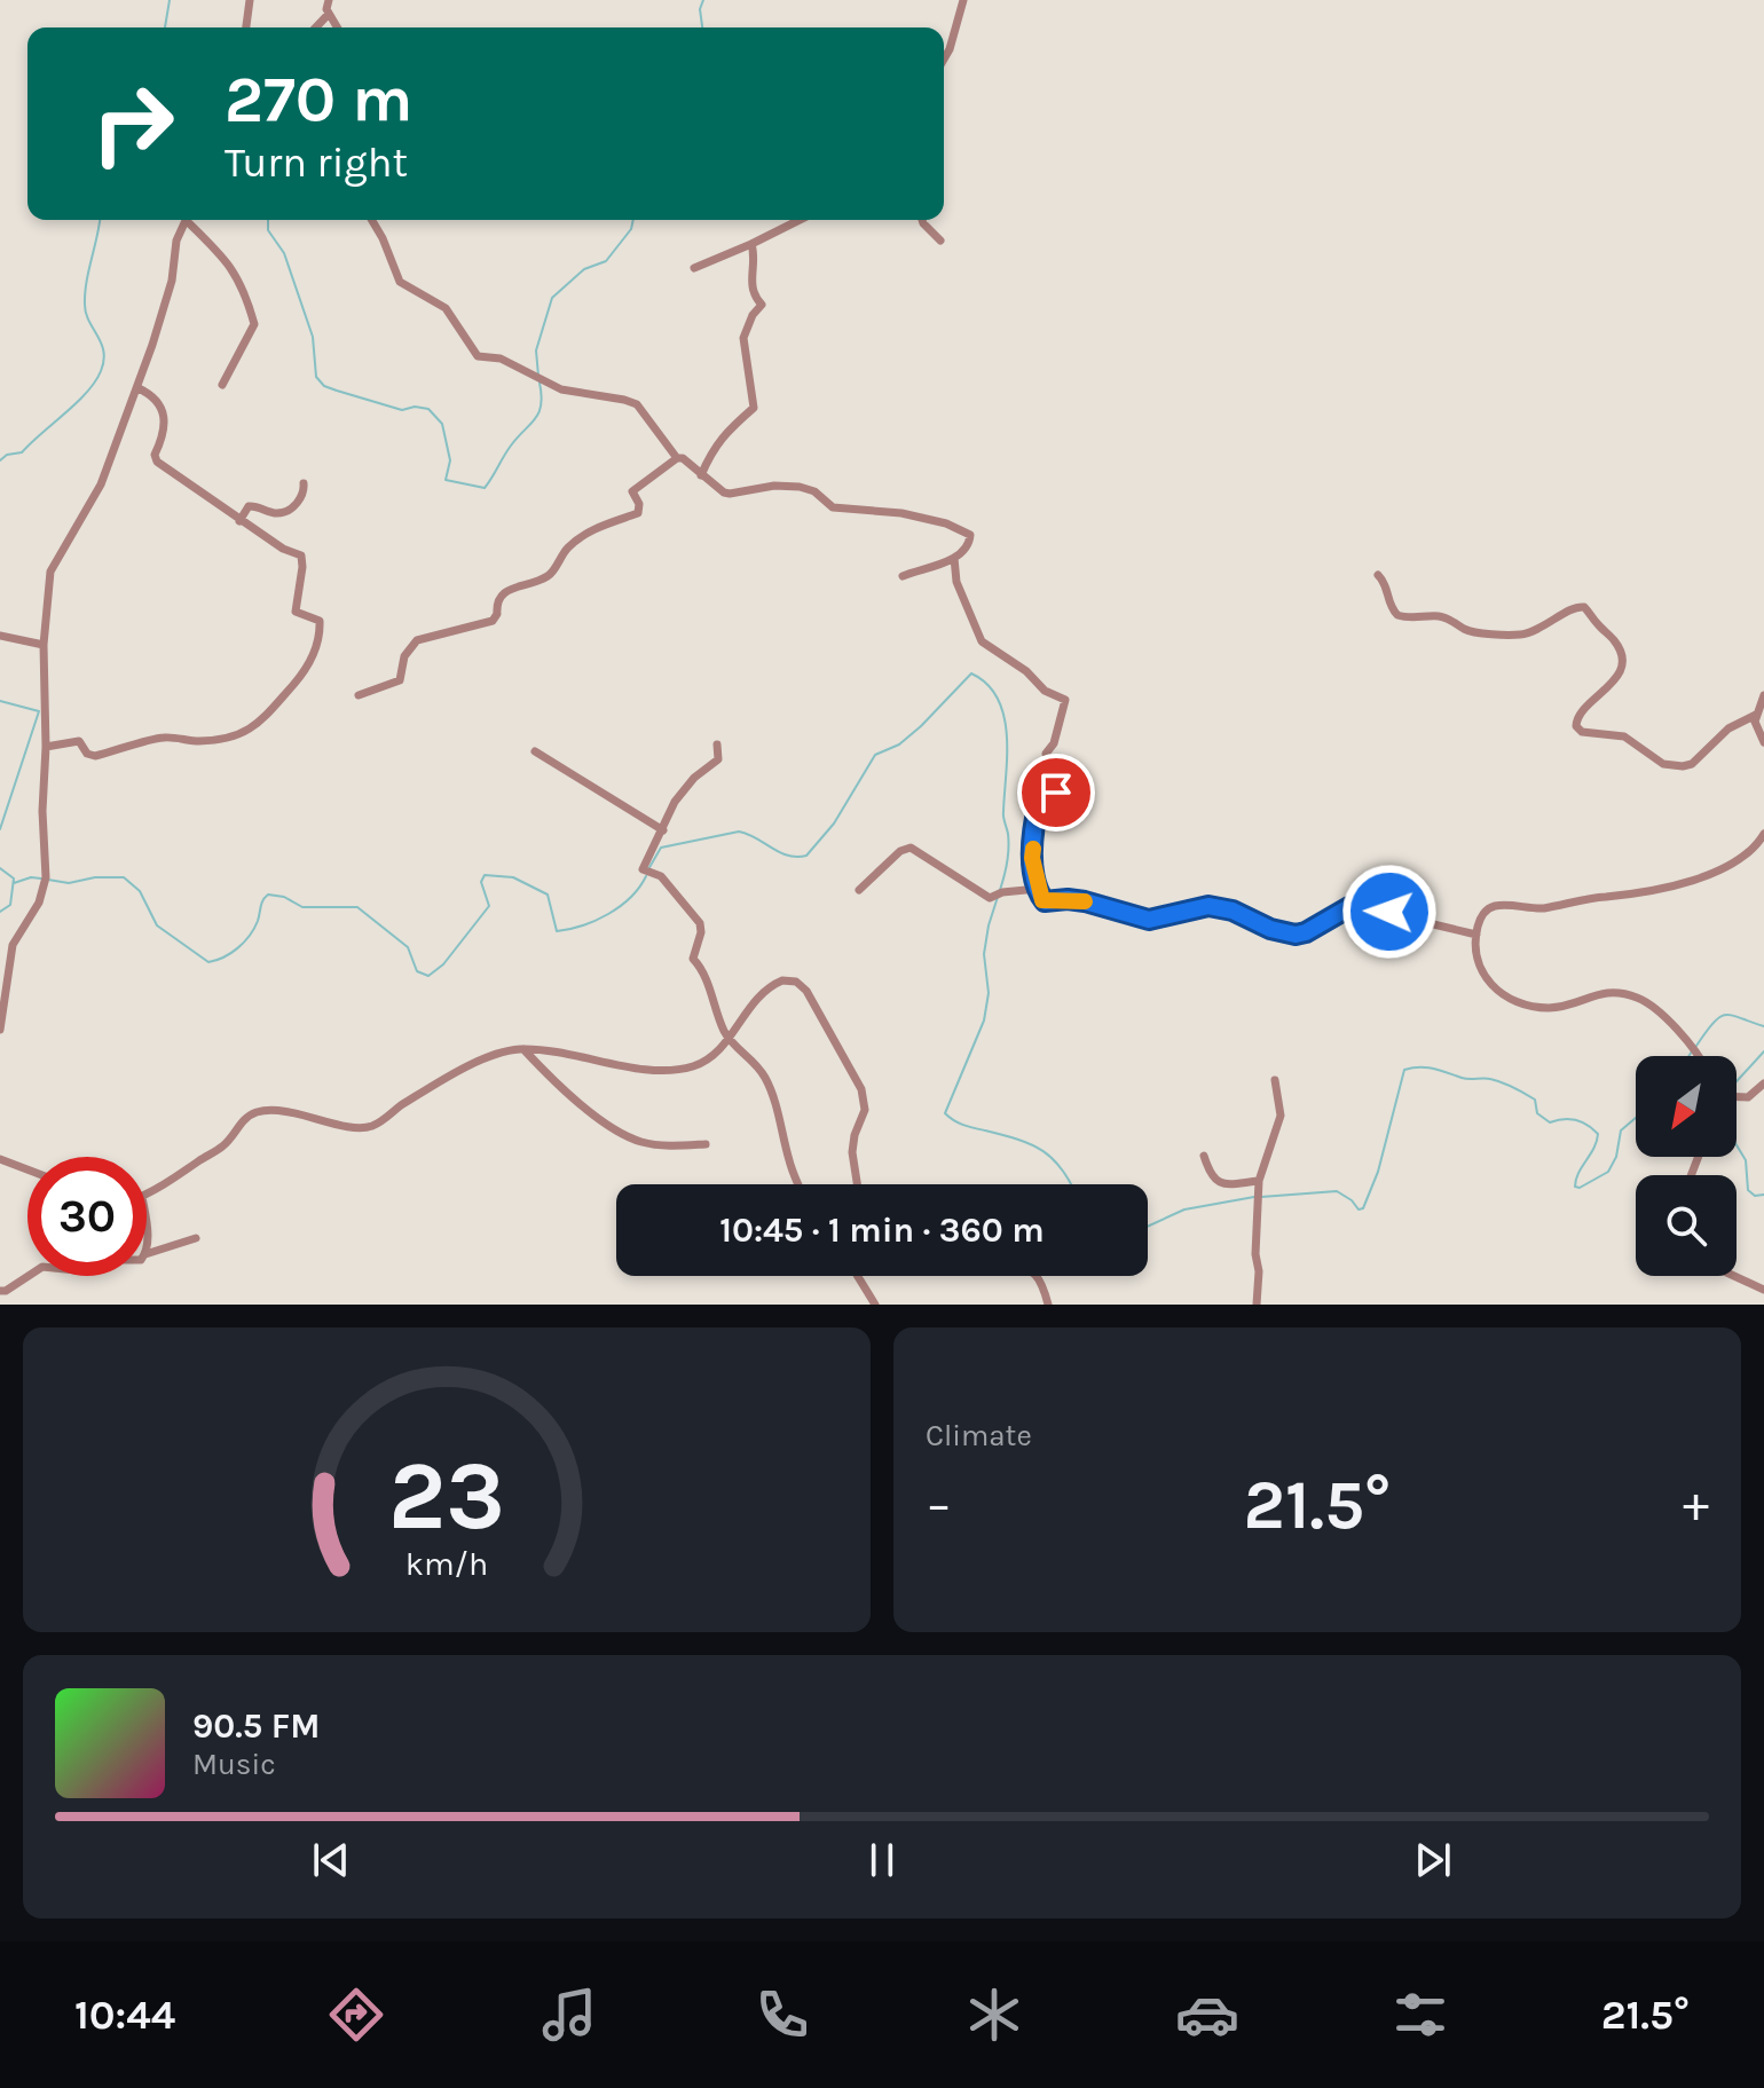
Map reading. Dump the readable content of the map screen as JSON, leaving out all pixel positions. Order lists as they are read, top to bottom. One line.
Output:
{"north":"bottom left","page":{"turn":["270 m","Turn right"],"limit":"30","trip":"10:45 · 1 min · 360 m","tile":"Climate","heat":["−","21.5°","+"],"song":["90.5 FM","Music"],"tabs":["10:44","21.5°"],"gauge":["23","km/h"]}}
